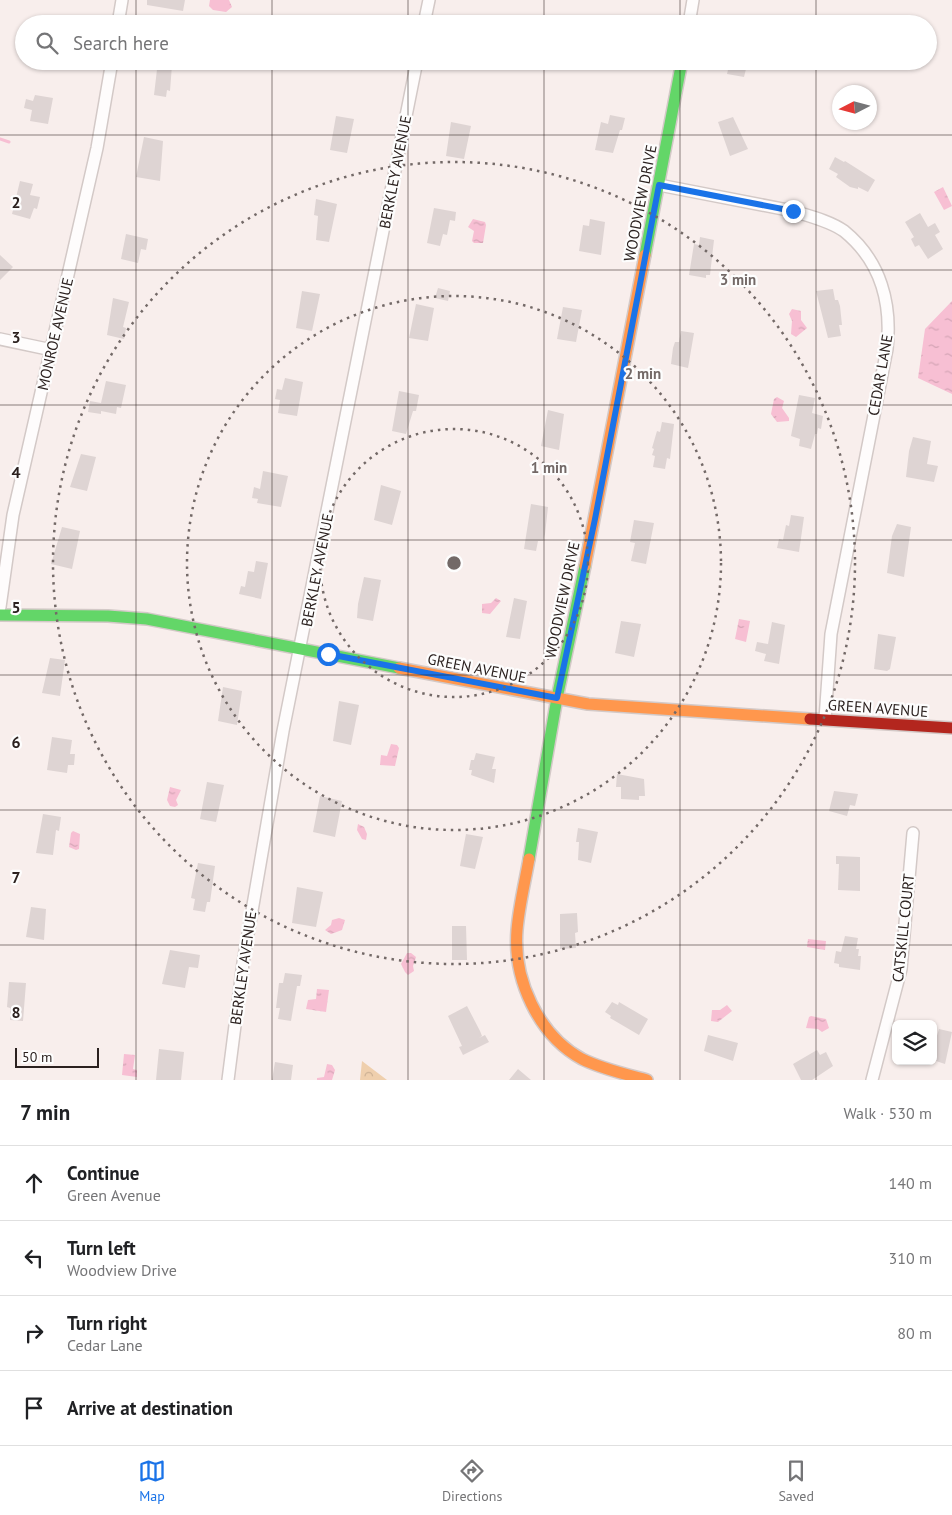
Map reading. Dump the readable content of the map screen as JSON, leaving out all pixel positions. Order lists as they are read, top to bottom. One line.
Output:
{"streets":{"street":["BERKLEY AVENUE","WOODVIEW DRIVE","MONROE AVENUE","CEDAR LANE","GREEN AVENUE","CATSKILL COURT"]},"crossings":[["BERKLEY AVENUE","GREEN AVENUE"],["WOODVIEW DRIVE","CEDAR LANE"],["WOODVIEW DRIVE","GREEN AVENUE"],["CEDAR LANE","GREEN AVENUE"]],"scale_bar":"50 m","north":"left","page":{"search":"Search here","scale":"50 m","heading":["7 min","Walk · 530 m"],"list":[["Continue","Green Avenue","140 m"],["Turn left","Woodview Drive","310 m"],["Turn right","Cedar Lane","80 m"],"Arrive at destination"],"nav":["Map","Directions","Saved"]},"grid":{"rows":["2","3","4","5","6","7","8"]},"rings":["3 min","2 min","1 min"]}
